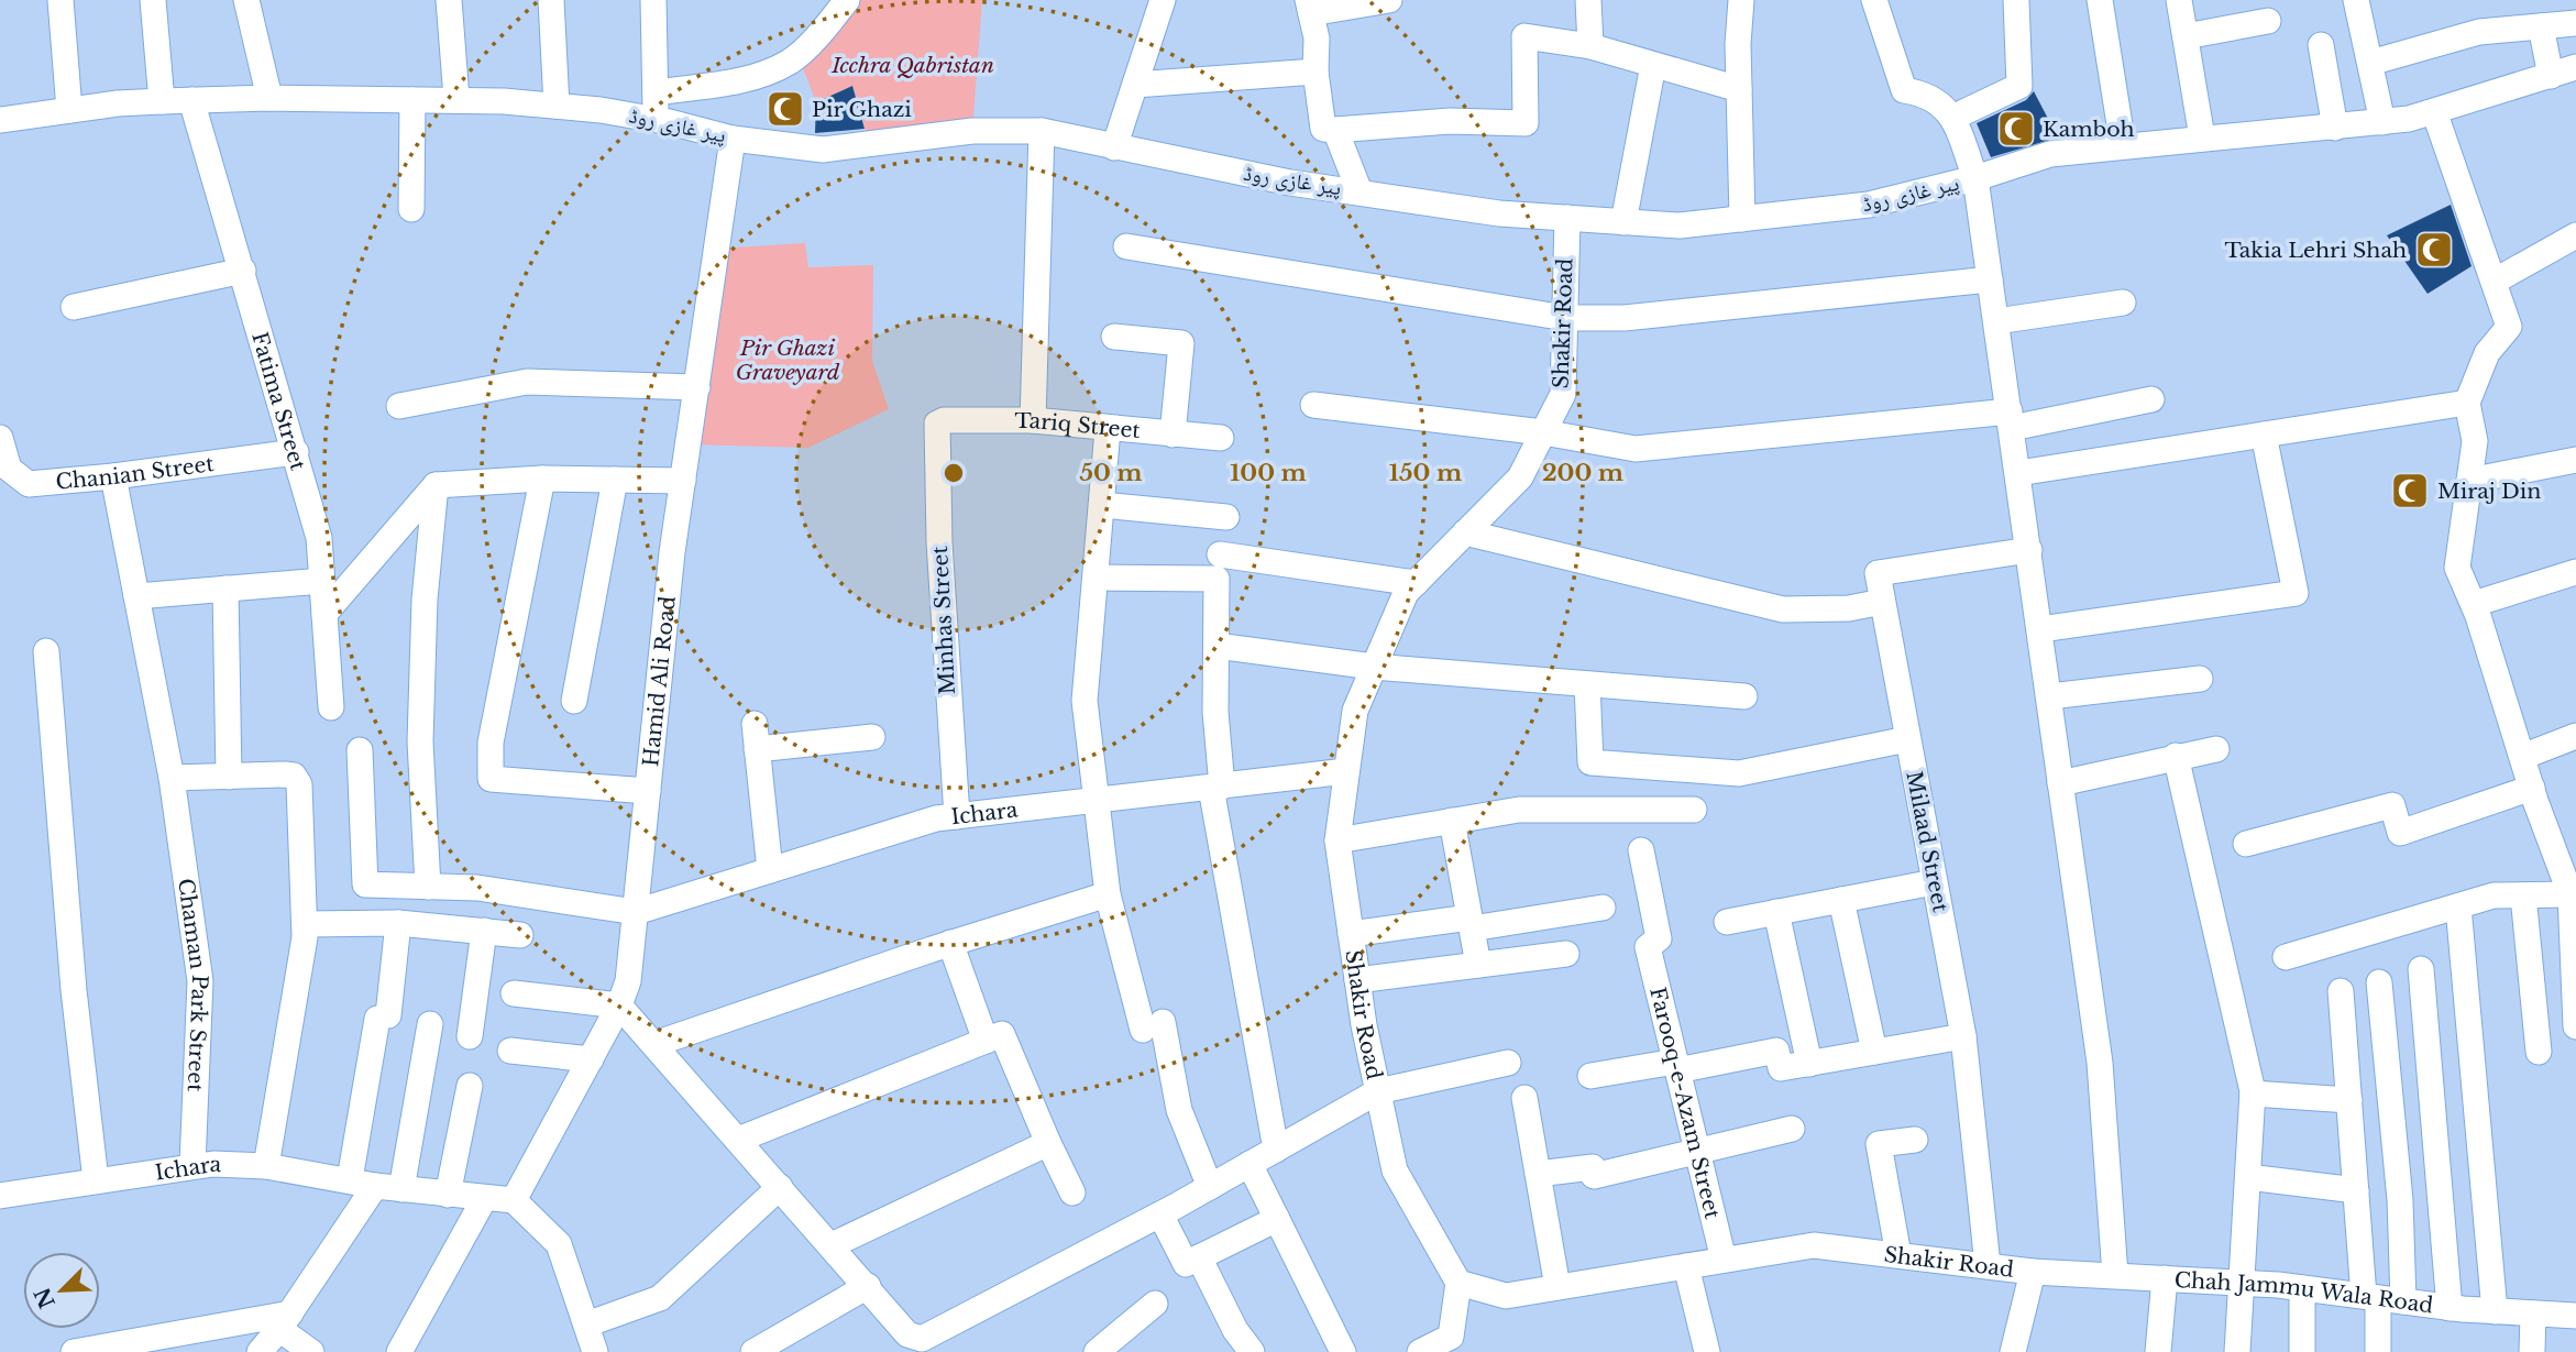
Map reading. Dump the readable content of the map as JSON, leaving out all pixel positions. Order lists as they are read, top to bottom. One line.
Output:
{"streets":{"street":["پیر غازی روڈ","Shakir Road","Fatima Street","Tariq Street","Chanian Street","Minhas Street","Hamid Ali Road","Ichara","Milaad Street","Chaman Park Street","Farooq-e-Azam Street","Chah Jammu Wala Road"]},"crossings":[["پیر غازی روڈ","Shakir Road"],["پیر غازی روڈ","Fatima Street"],["پیر غازی روڈ","Hamid Ali Road"],["Shakir Road","Ichara"],["Shakir Road","Milaad Street"],["Shakir Road","Farooq-e-Azam Street"],["Shakir Road","Chah Jammu Wala Road"],["Fatima Street","Chanian Street"],["Tariq Street","Minhas Street"],["Minhas Street","Ichara"],["Hamid Ali Road","Ichara"],["Ichara","Chaman Park Street"]],"parks":["Icchra Qabristan","Pir Ghazi Graveyard"],"places":{"mosque":["Pir Ghazi","Kamboh","Takia Lehri Shah","Miraj Din"]},"north":"bottom left","rings":["50 m","100 m","150 m","200 m"]}
